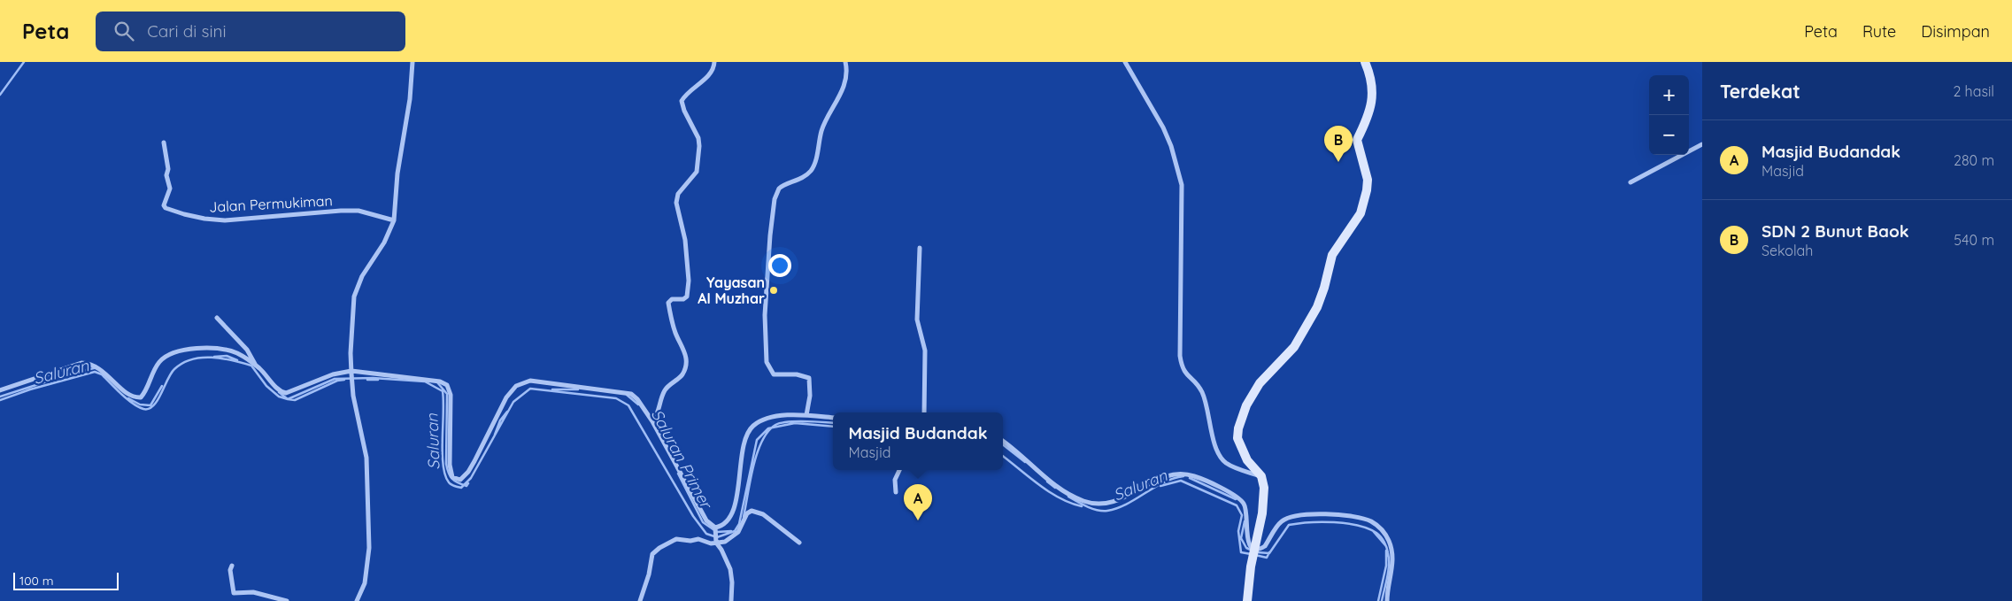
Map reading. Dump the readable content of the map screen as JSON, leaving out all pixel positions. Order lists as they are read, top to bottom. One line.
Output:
{"streets":{"street":["Jalan Permukiman"]},"water":["Saluran","Saluran Primer"],"places":["Yayasan Al Muzhar"],"scale_bar":"100 m","page":{"header":"Peta","search":"Cari di sini","nav":["Peta","Rute","Disimpan"],"heading":["Terdekat","2 hasil"],"map_buttons":["+","−"],"list":[{"mark":"A","name":"Masjid Budandak","note":"Masjid","value":"280 m"},{"mark":"B","name":"SDN 2 Bunut Baok","note":"Sekolah","value":"540 m"}],"pins":["B","A"],"popup":["Masjid Budandak","Masjid"],"scale":"100 m"}}
